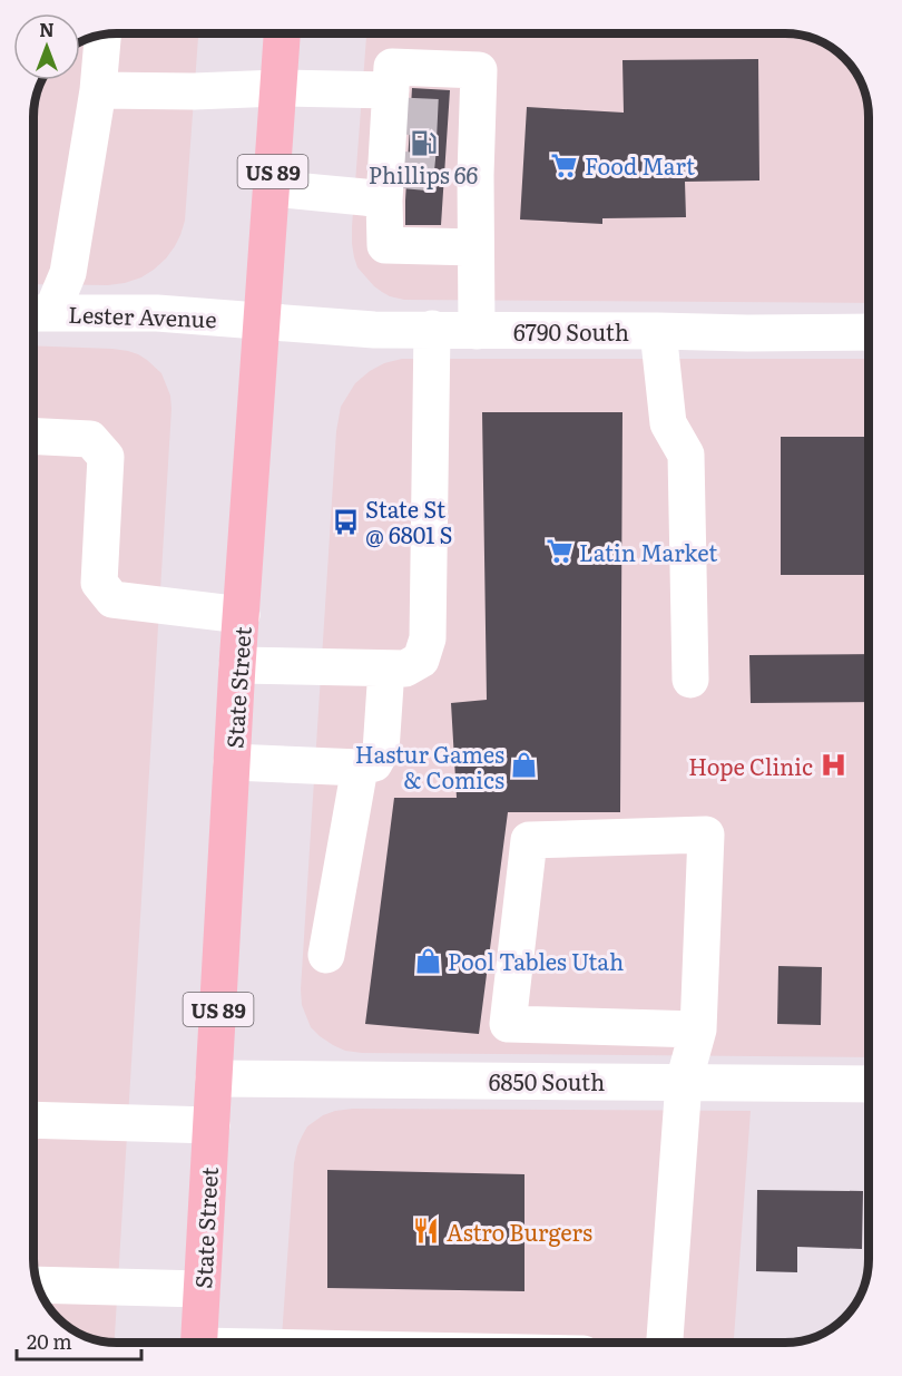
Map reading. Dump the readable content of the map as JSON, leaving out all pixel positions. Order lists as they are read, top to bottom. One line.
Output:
{"streets":{"main road":["US 89","State Street"],"street":["Lester Avenue","6790 South","6850 South"]},"crossings":[["Lester Avenue","6790 South"],["Lester Avenue","State Street"],["6790 South","State Street"],["State Street","6850 South"]],"places":{"fuel station":["Phillips 66"],"supermarket":["Food Mart","Latin Market"],"bus stop":["State St @ 6801 S"],"shop":["Hastur Games & Comics","Pool Tables Utah"],"hospital":["Hope Clinic"],"restaurant":["Astro Burgers"]},"scale_bar":"20 m","north":"top"}
